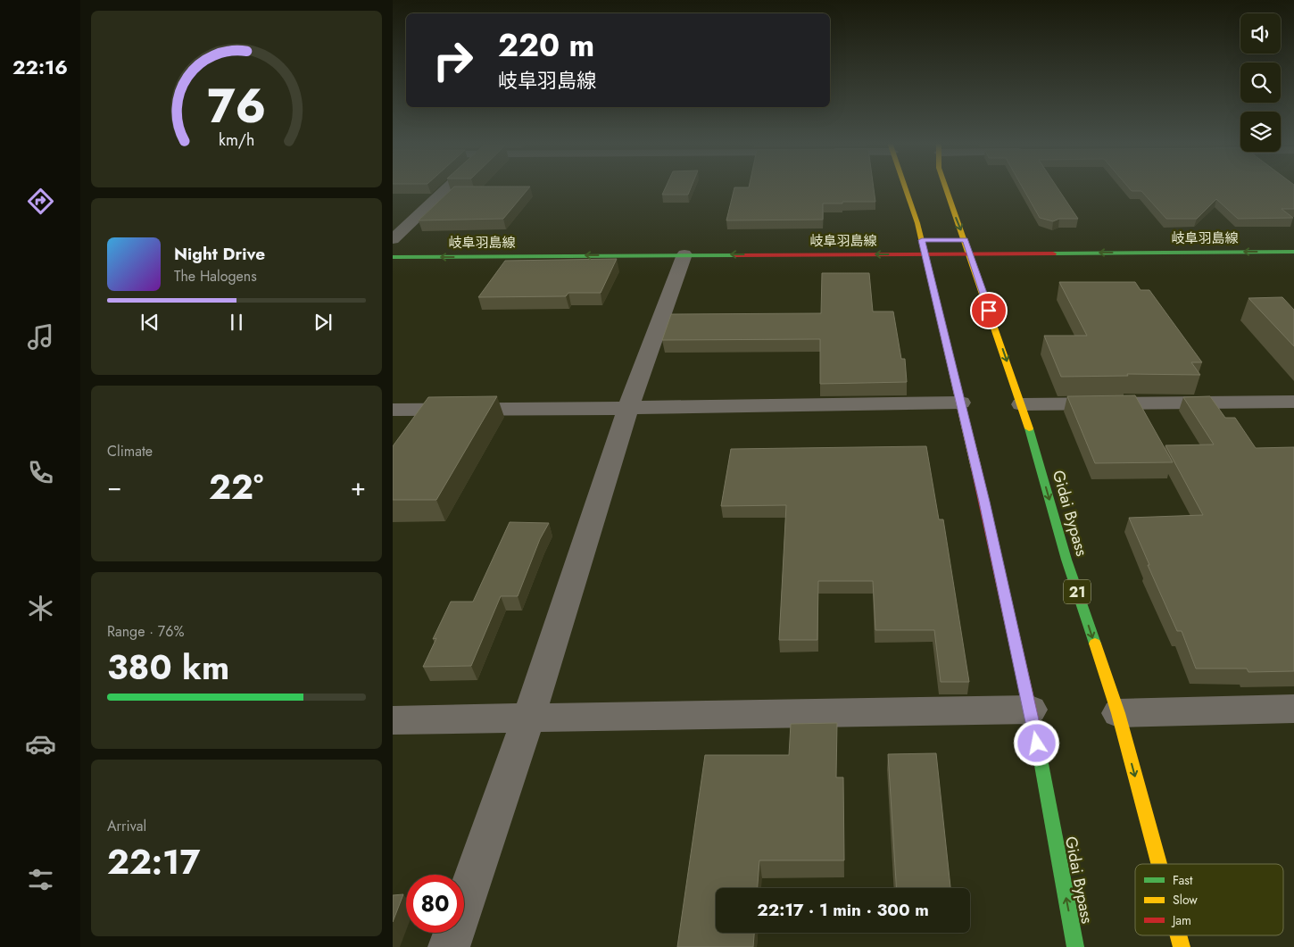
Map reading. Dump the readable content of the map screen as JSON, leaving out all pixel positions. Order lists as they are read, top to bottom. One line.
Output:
{"streets":{"main road":["岐阜羽島線","Gidai Bypass","21"]},"crossings":[["岐阜羽島線","Gidai Bypass"]],"one_way":["岐阜羽島線"],"legend":["Fast","Slow","Jam"],"page":{"tabs":"22:16","turn":["220 m","岐阜羽島線"],"song":["Night Drive","The Halogens"],"tile":["Climate",["Range · 76%","380 km"],["Arrival","22:17"]],"heat":["−","22°","+"],"limit":"80","trip":"22:17 · 1 min · 300 m","gauge":["76","km/h"]}}
